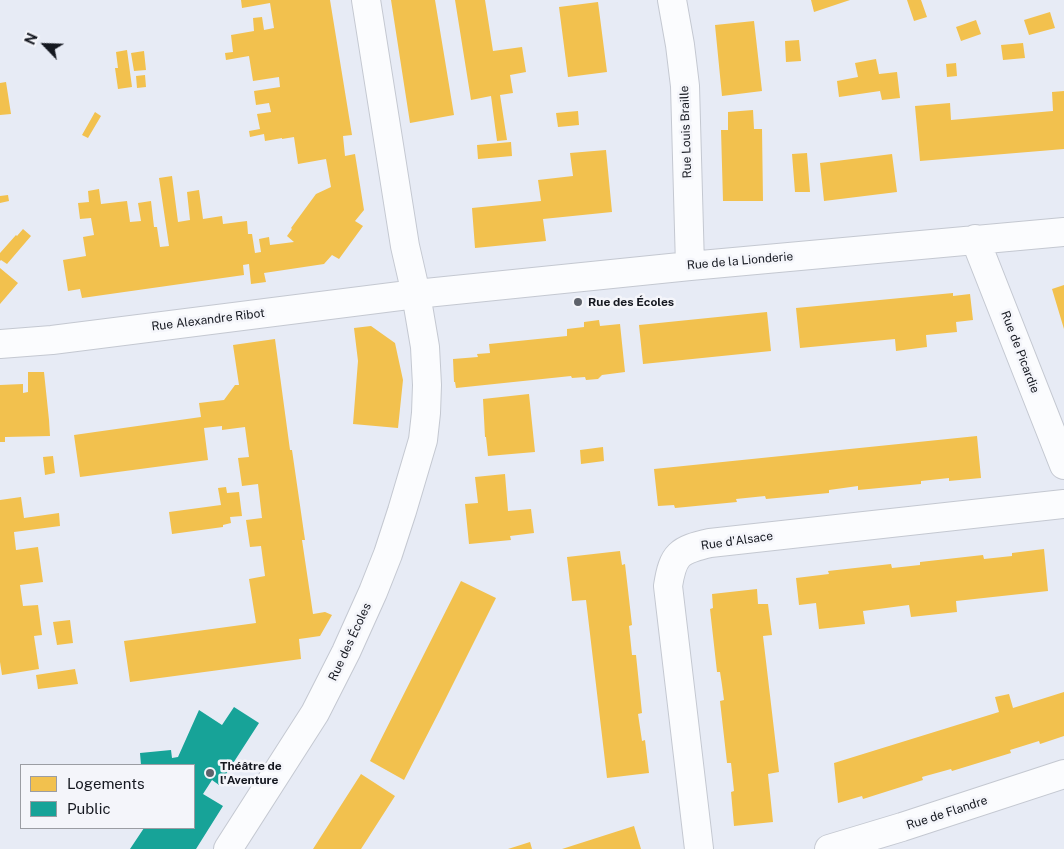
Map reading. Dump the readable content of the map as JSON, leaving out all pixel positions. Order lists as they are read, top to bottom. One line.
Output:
{"streets":{"street":["Rue Louis Braille","Rue de la Lionderie","Rue Alexandre Ribot","Rue de Picardie","Rue d'Alsace","Rue des Écoles","Rue de Flandre"]},"crossings":[["Rue Louis Braille","Rue de la Lionderie"],["Rue de la Lionderie","Rue Alexandre Ribot"],["Rue de la Lionderie","Rue de Picardie"],["Rue de la Lionderie","Rue des Écoles"],["Rue Alexandre Ribot","Rue des Écoles"]],"places":["Rue des Écoles","Théâtre de l'Aventure"],"legend":["Logements","Public"],"north":"top left"}
